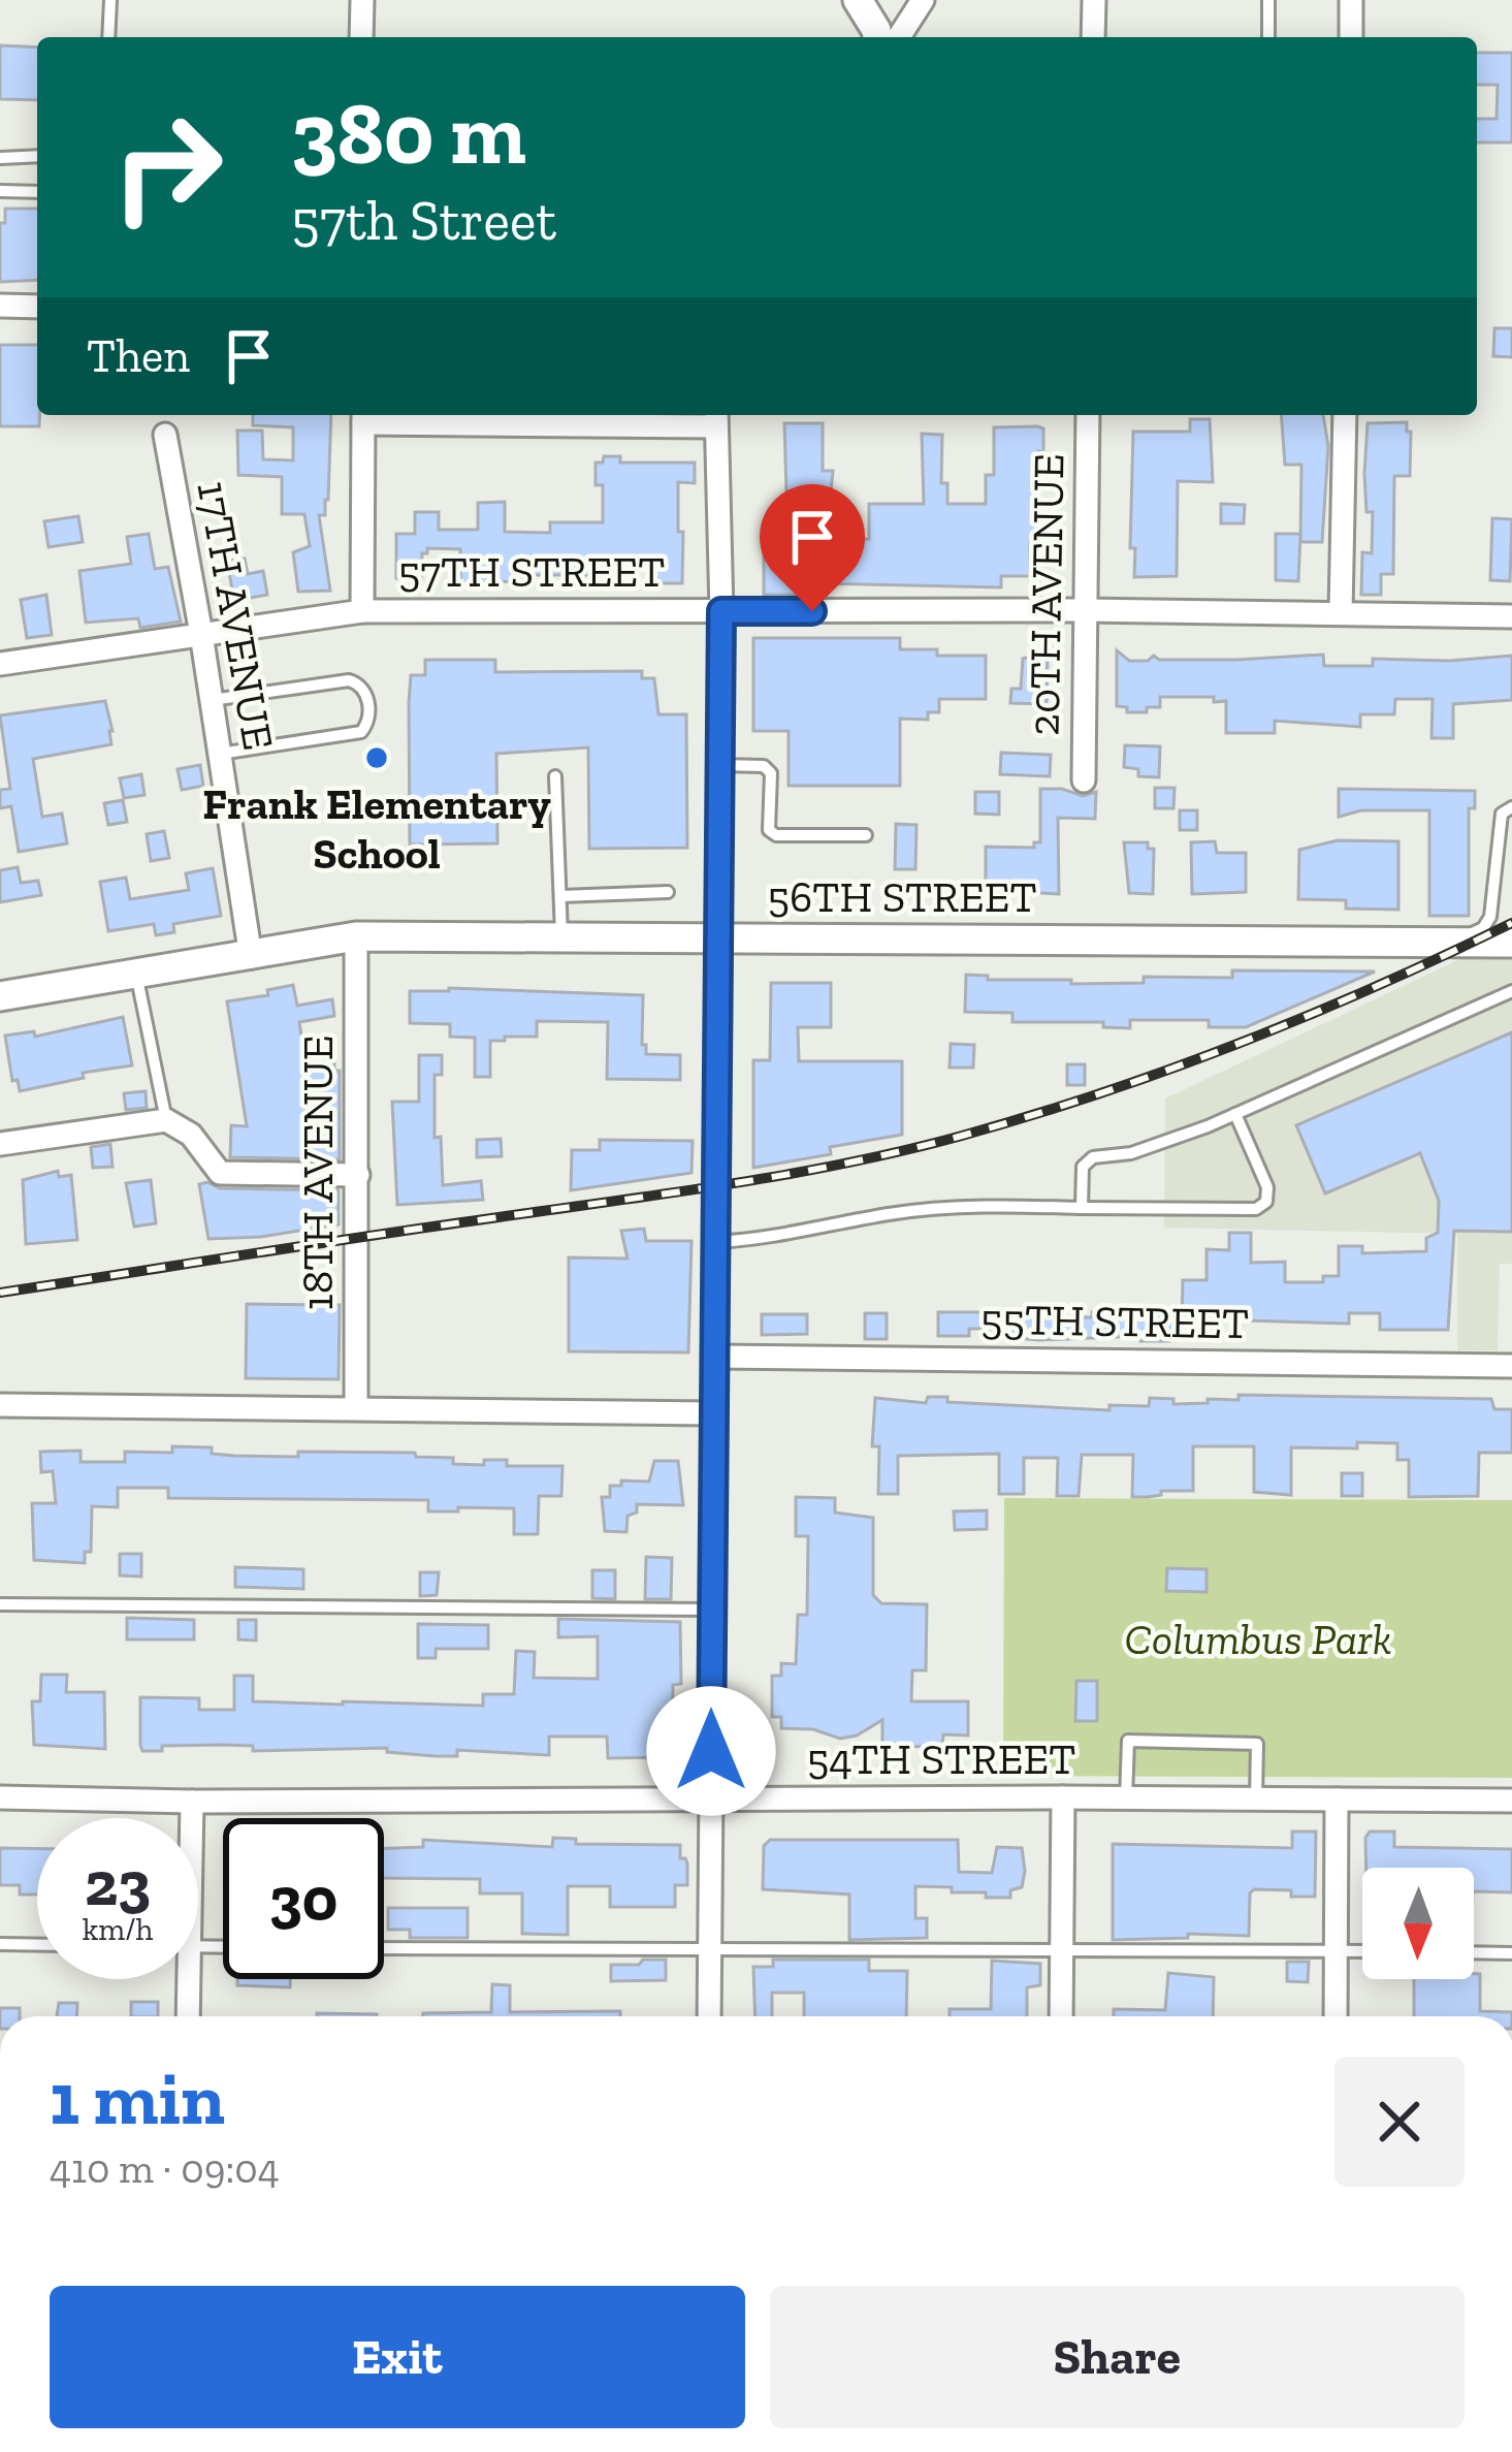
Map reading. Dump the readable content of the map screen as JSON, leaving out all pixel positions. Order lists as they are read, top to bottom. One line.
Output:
{"streets":{"street":["57TH STREET","20TH AVENUE","17TH AVENUE","56TH STREET","18TH AVENUE","55TH STREET","54TH STREET"]},"crossings":[["57TH STREET","20TH AVENUE"],["57TH STREET","17TH AVENUE"],["17TH AVENUE","56TH STREET"],["56TH STREET","18TH AVENUE"]],"parks":["Columbus Park"],"places":["Frank Elementary School"],"north":"bottom","page":{"turn":["380 m","57th Street"],"then":"Then","speed":"23 km/h","limit":"30","heading":["1 min","410 m · 09:04"],"buttons":["Exit","Share"]}}
